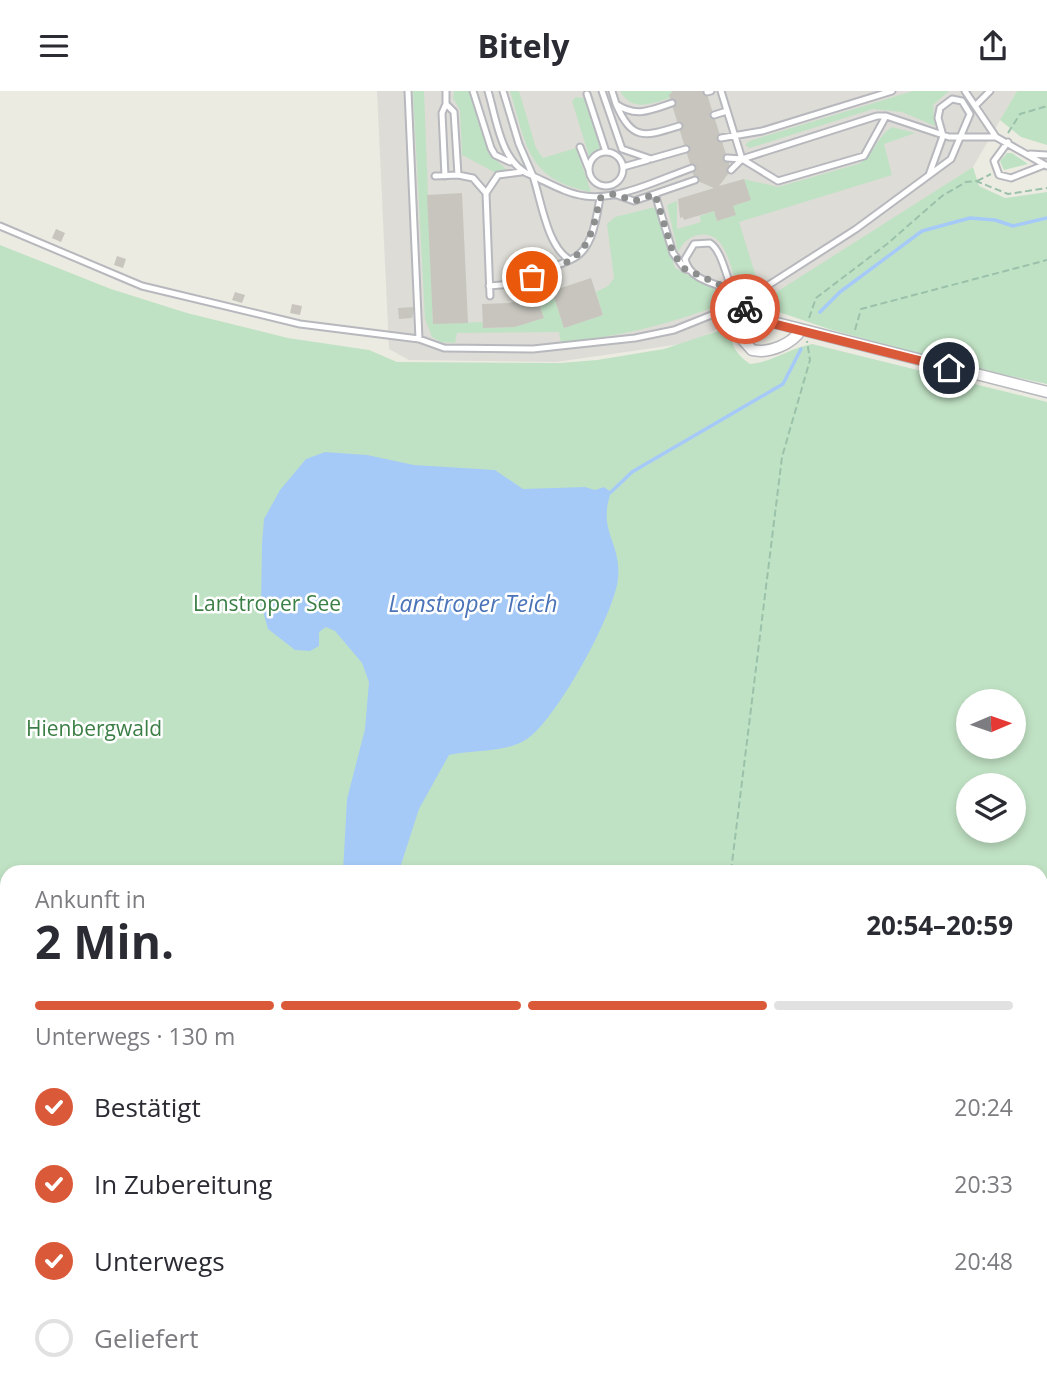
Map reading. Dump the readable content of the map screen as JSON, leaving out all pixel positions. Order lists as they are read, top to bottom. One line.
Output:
{"water":["Lanstroper Teich"],"parks":["Lanstroper See","Hienbergwald"],"north":"right","page":{"header":"Bitely","heading":["2 Min.","Ankunft in","20:54–20:59"],"bar":"Unterwegs · 130 m","list":[["Bestätigt","20:24"],["In Zubereitung","20:33"],["Unterwegs","20:48"],"Geliefert"]}}
